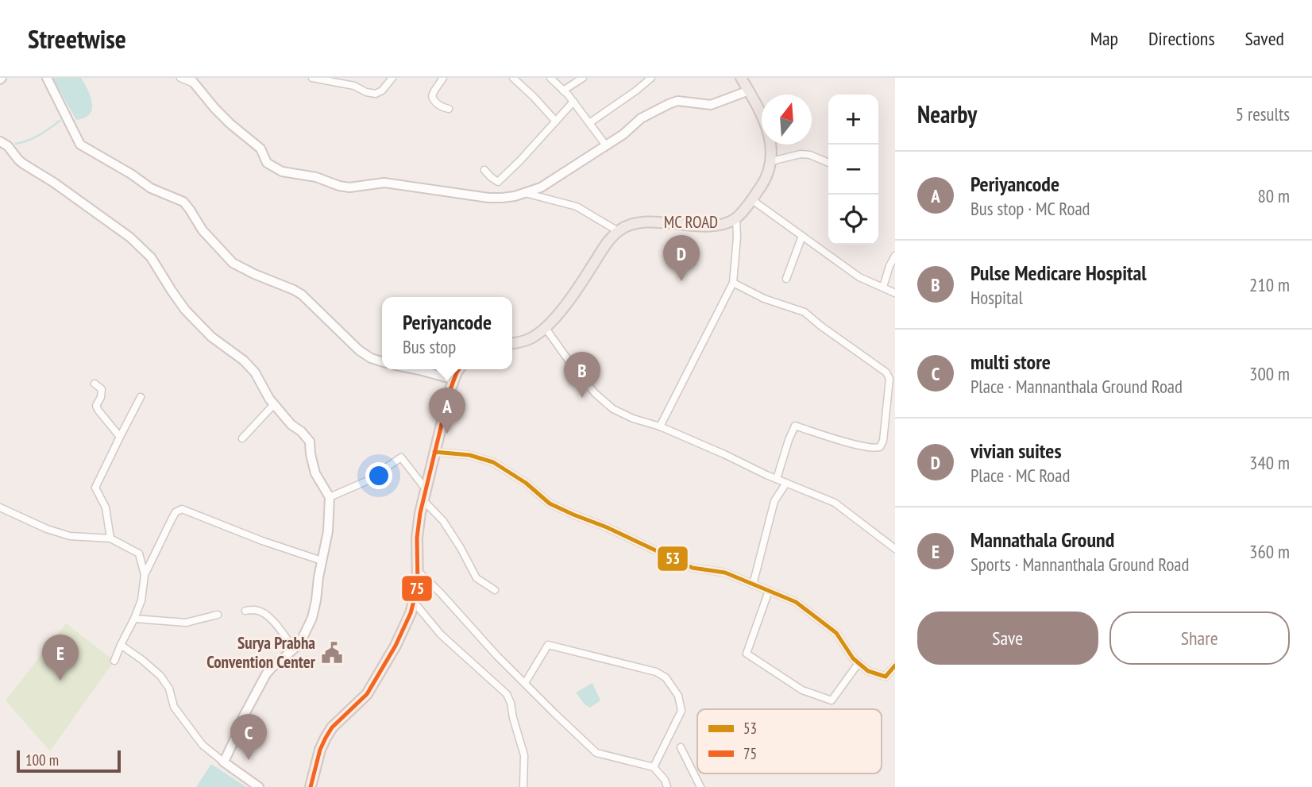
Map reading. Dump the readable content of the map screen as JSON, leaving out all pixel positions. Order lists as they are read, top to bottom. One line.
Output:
{"streets":{"main road":["MC ROAD"]},"places":{"public building":["Surya Prabha Convention Center"]},"lines":["transit line 75","transit line 53"],"legend":["53","75"],"scale_bar":"100 m","north":"top","page":{"header":"Streetwise","nav":["Map","Directions","Saved"],"heading":["Nearby","5 results"],"map_buttons":["+","−"],"list":[{"mark":"A","name":"Periyancode","note":"Bus stop · MC Road","value":"80 m"},{"mark":"B","name":"Pulse Medicare Hospital","note":"Hospital","value":"210 m"},{"mark":"C","name":"multi store","note":"Place · Mannanthala Ground Road","value":"300 m"},{"mark":"D","name":"vivian suites","note":"Place · MC Road","value":"340 m"},{"mark":"E","name":"Mannathala Ground","note":"Sports · Mannanthala Ground Road","value":"360 m"}],"pins":["D","B","A","E","C"],"popup":["Periyancode","Bus stop"],"buttons":["Save","Share"],"scale":"100 m"}}
